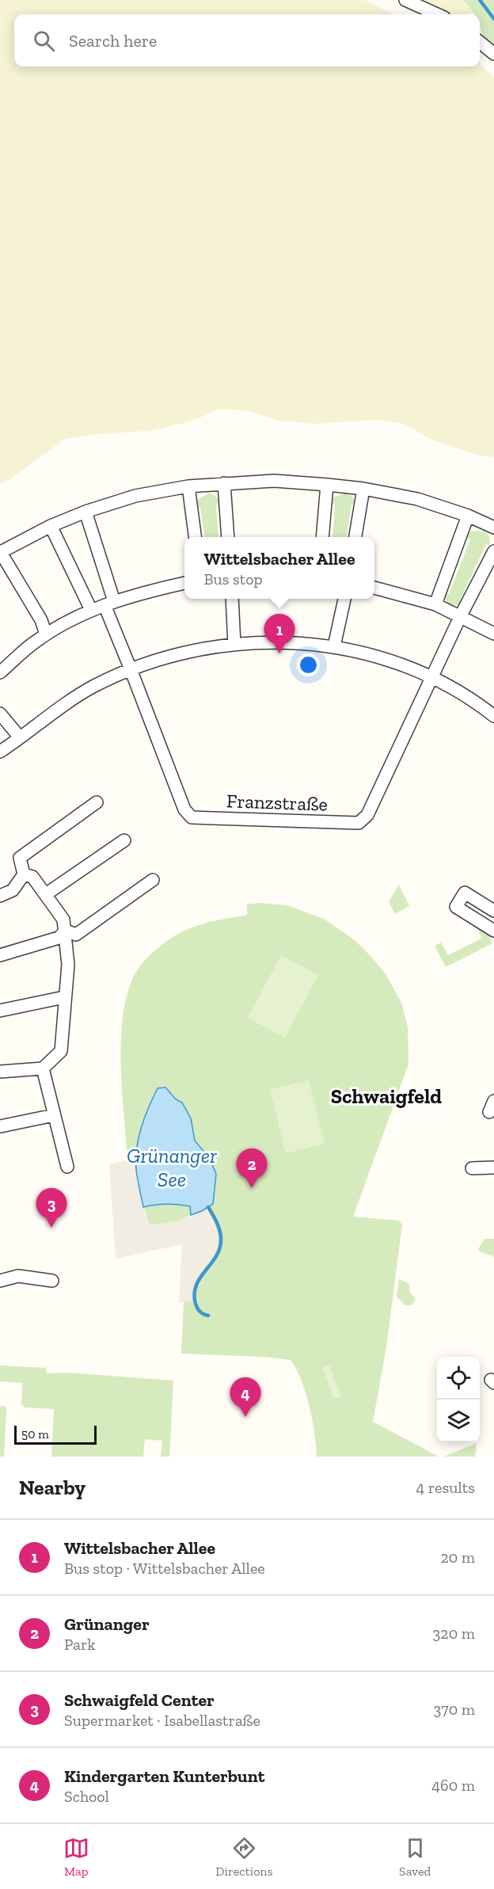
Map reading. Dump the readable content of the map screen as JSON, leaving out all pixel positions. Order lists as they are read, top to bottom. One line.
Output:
{"streets":{"street":["Franzstraße"]},"districts":["Schwaigfeld"],"water":["Grünanger See"],"scale_bar":"50 m","page":{"search":"Search here","popup":["Wittelsbacher Allee","Bus stop"],"pins":["1","2","3","4"],"scale":"50 m","heading":["Nearby","4 results"],"list":[{"mark":"1","name":"Wittelsbacher Allee","note":"Bus stop · Wittelsbacher Allee","value":"20 m"},{"mark":"2","name":"Grünanger","note":"Park","value":"320 m"},{"mark":"3","name":"Schwaigfeld Center","note":"Supermarket · Isabellastraße","value":"370 m"},{"mark":"4","name":"Kindergarten Kunterbunt","note":"School","value":"460 m"}],"nav":["Map","Directions","Saved"]}}
